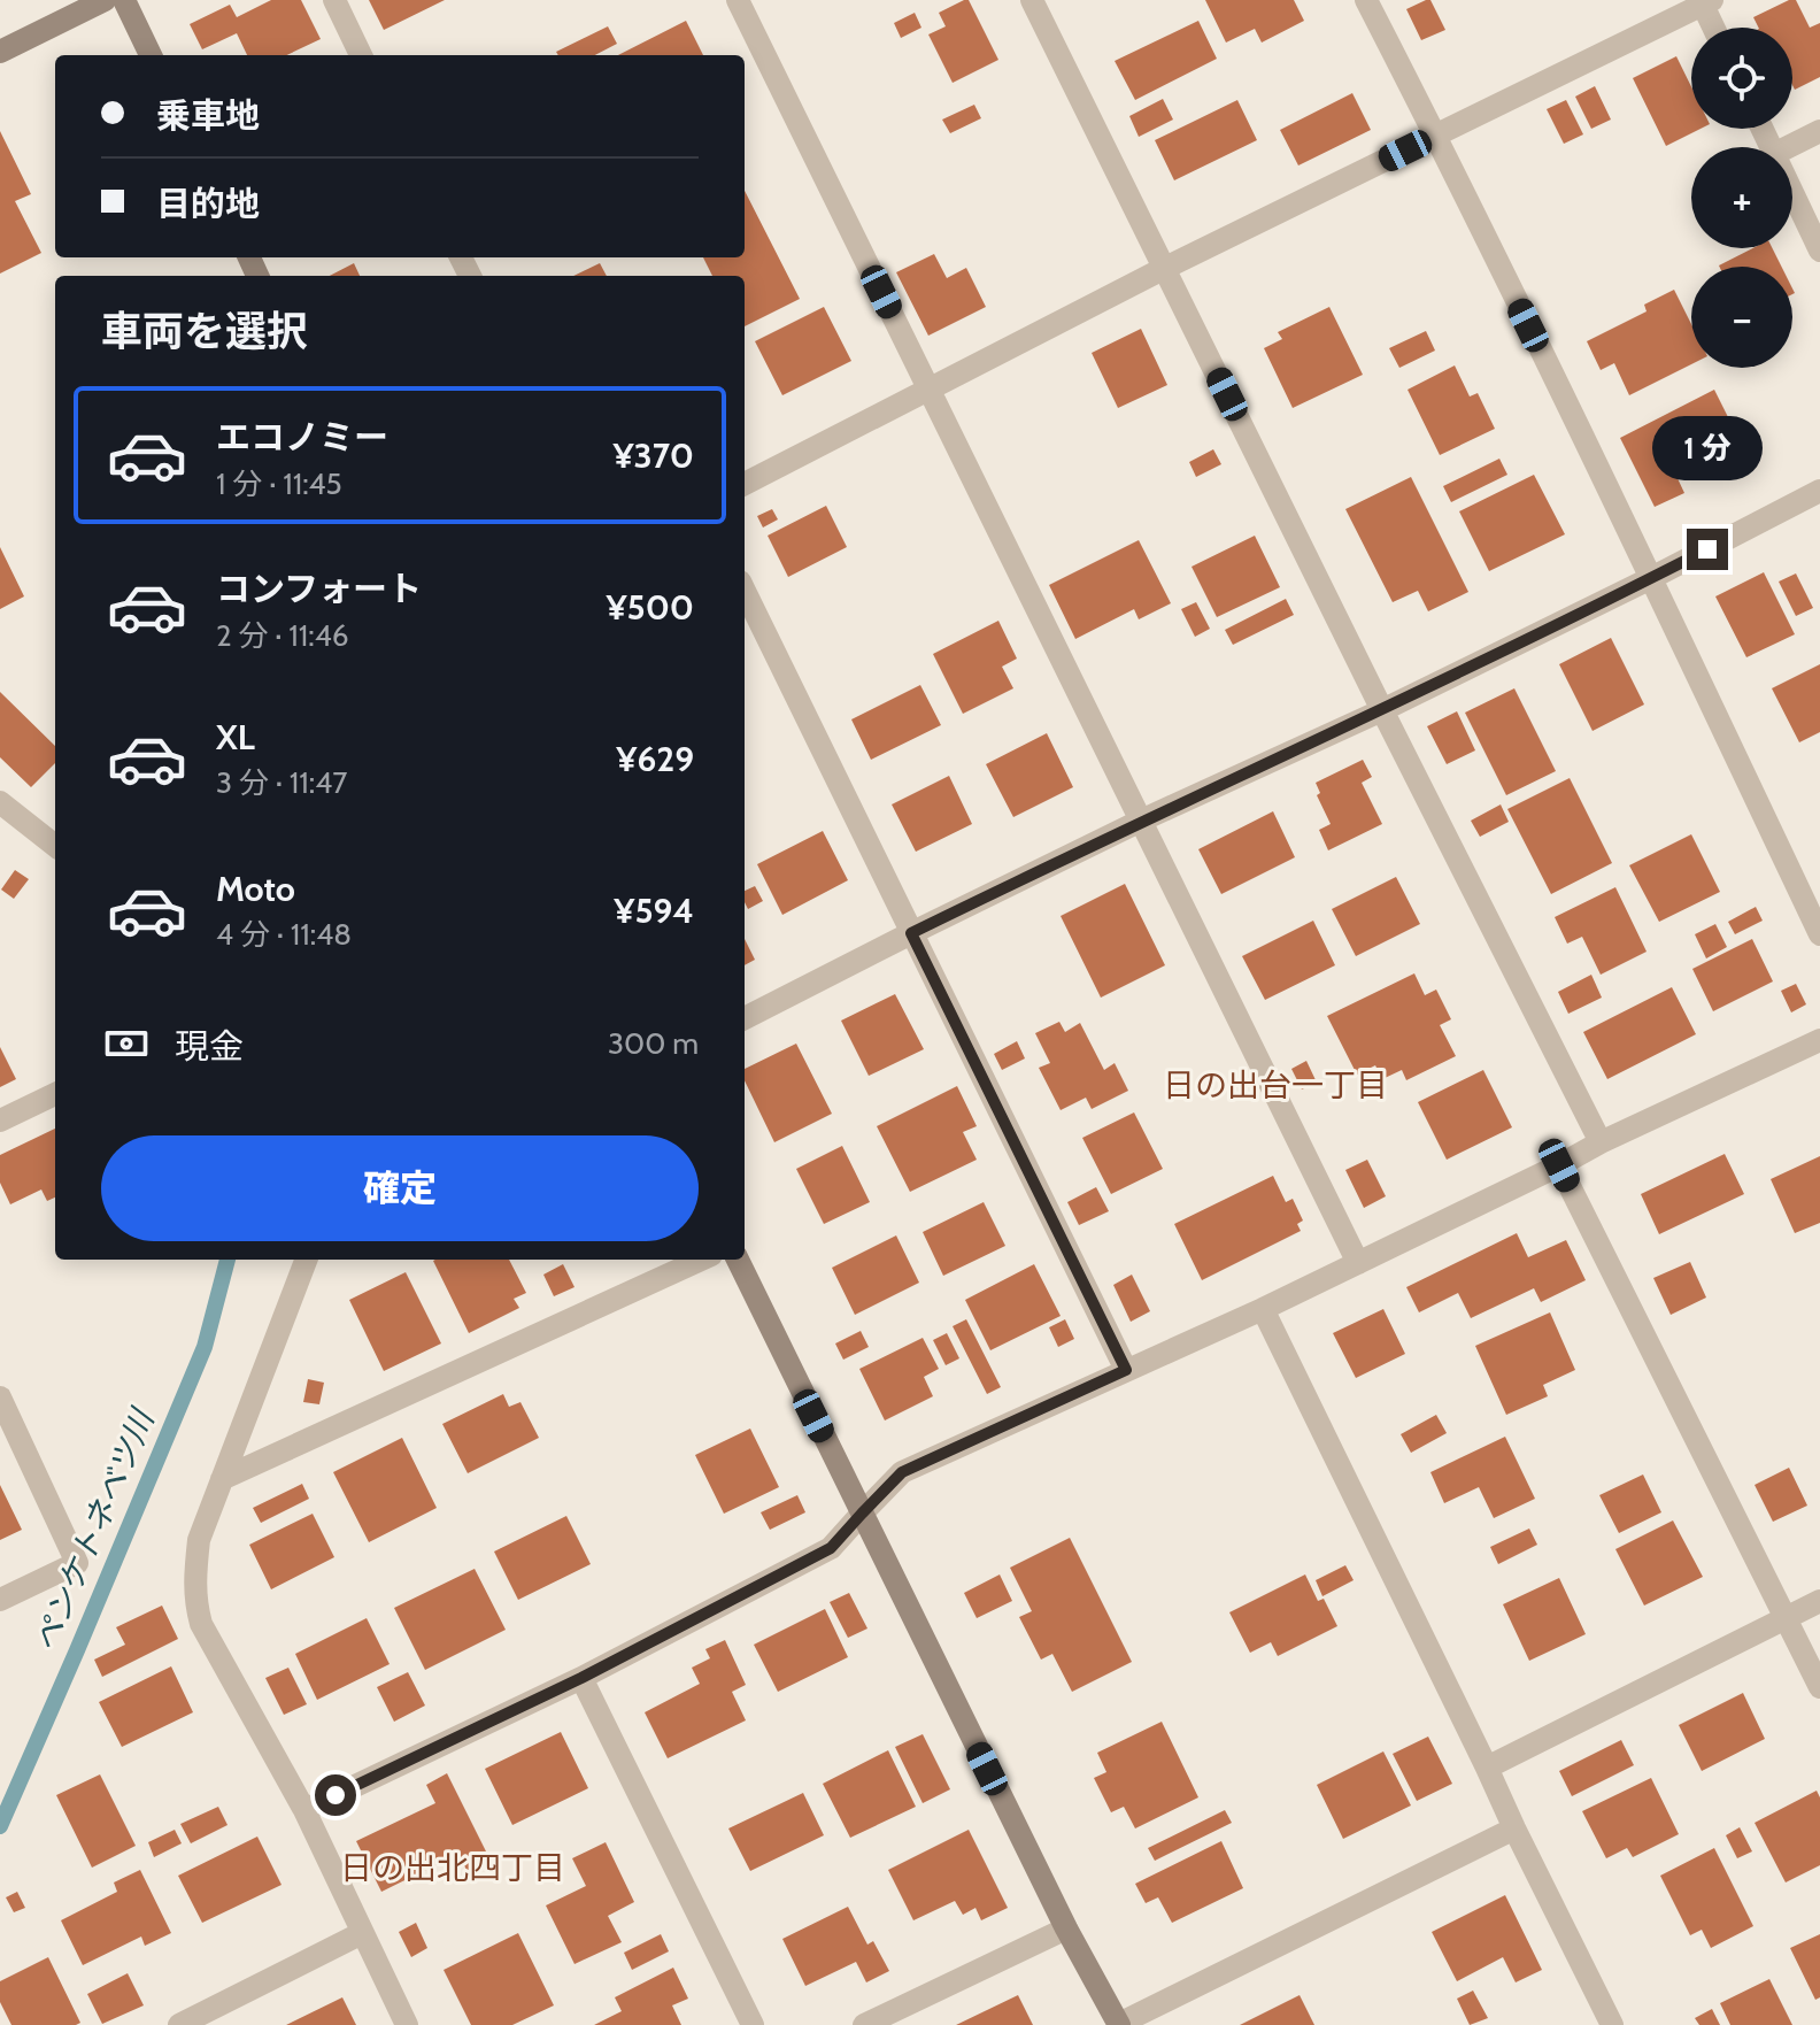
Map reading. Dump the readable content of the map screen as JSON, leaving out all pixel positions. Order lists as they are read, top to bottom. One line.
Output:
{"districts":["日の出台一丁目","日の出北四丁目"],"water":["ペンケトネベツ川"],"page":{"map_buttons":["+","−"],"banner":["乗車地","目的地"],"heading":"車両を選択","list":[{"name":"エコノミー","note":"1 分 · 11:45","value":"¥370"},{"name":"コンフォート","note":"2 分 · 11:46","value":"¥500"},{"name":"XL","note":"3 分 · 11:47","value":"¥629"},{"name":"Moto","note":"4 分 · 11:48","value":"¥594"}],"bubble":"1 分","pay":["現金","300 m"],"buttons":"確定"}}
